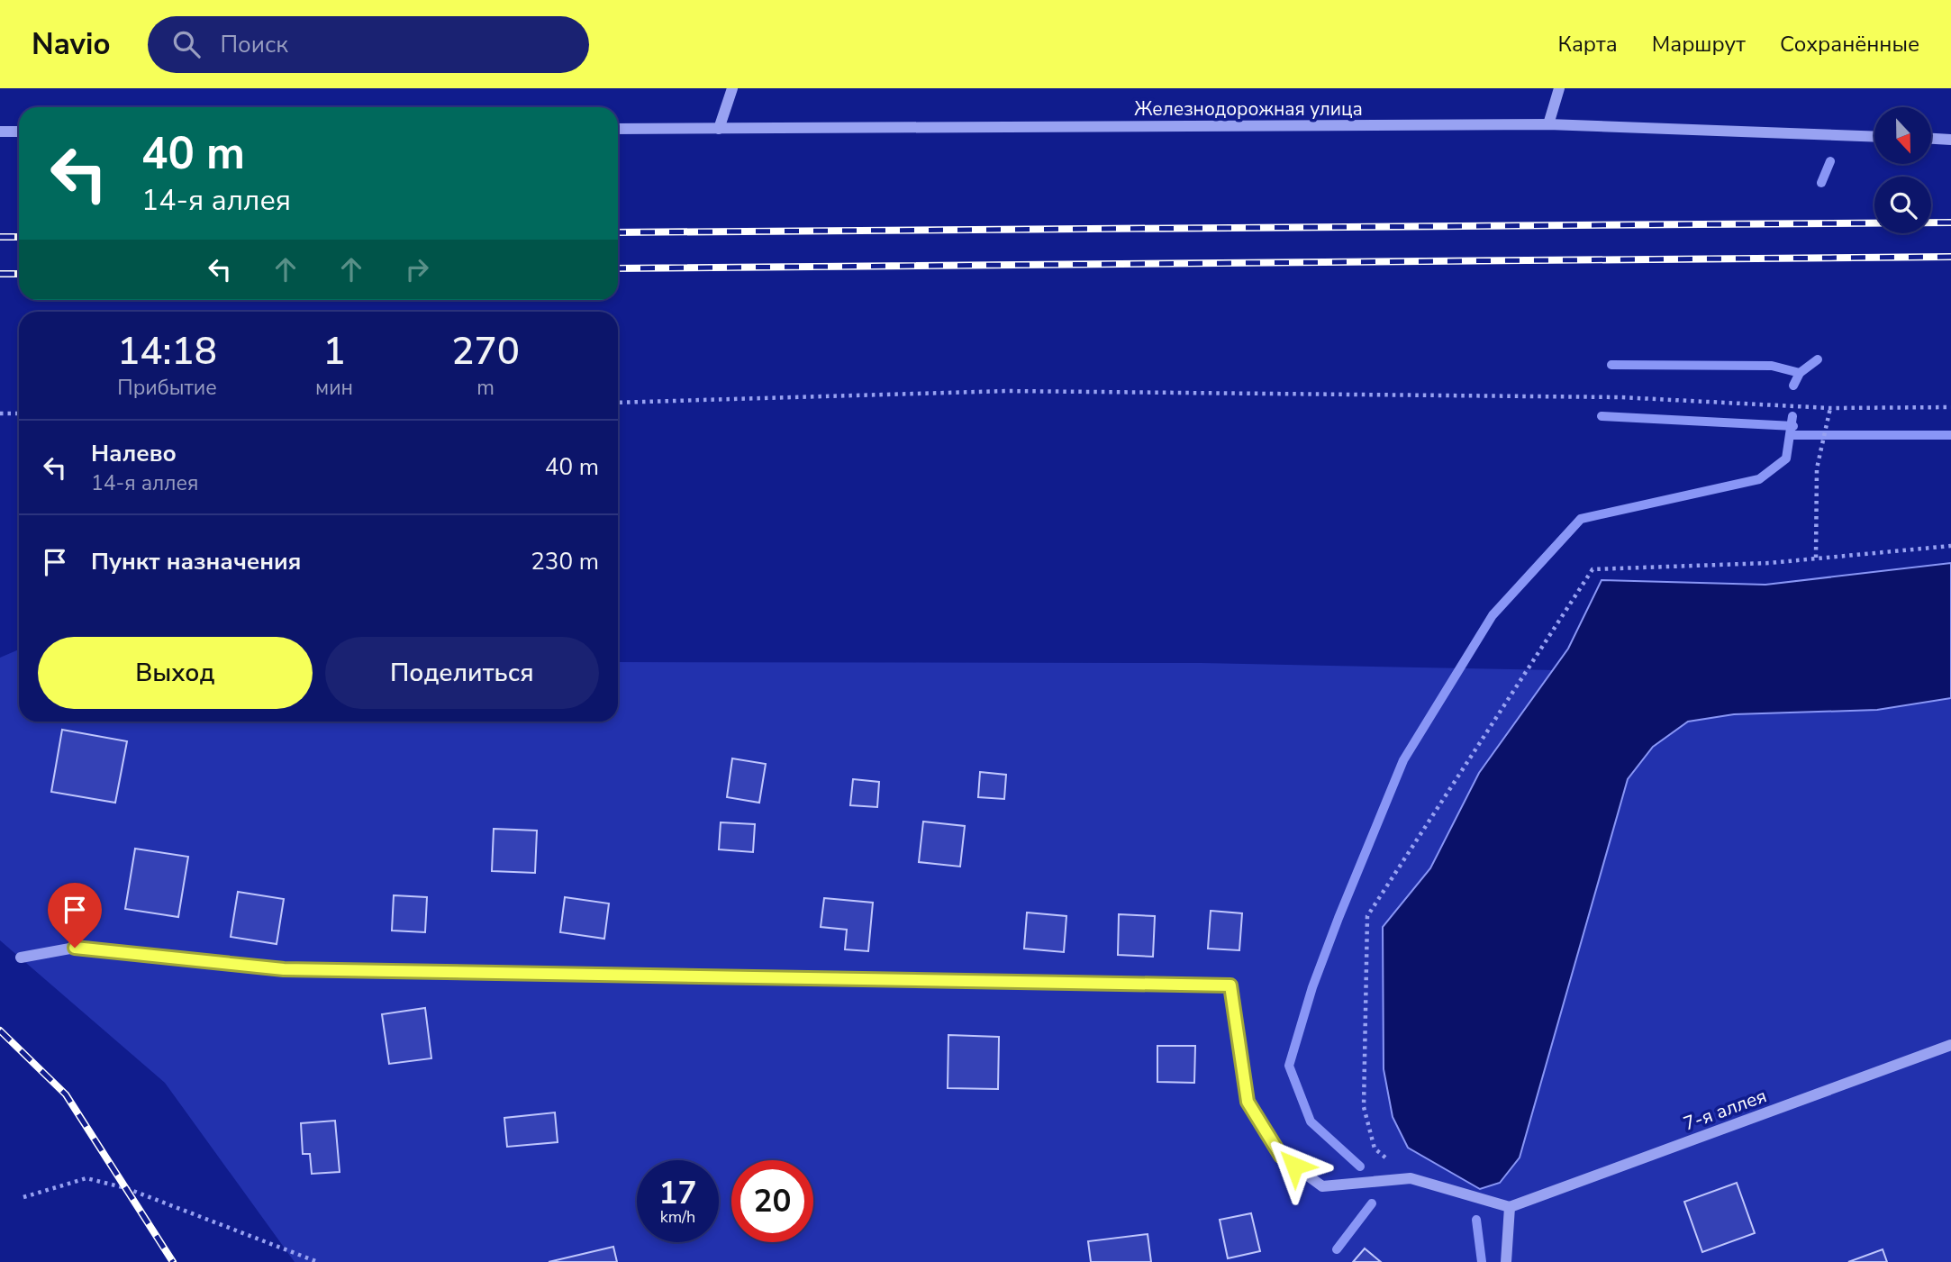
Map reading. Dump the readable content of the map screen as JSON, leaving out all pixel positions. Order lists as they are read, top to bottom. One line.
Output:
{"streets":{"street":["Железнодорожная улица","7-я аллея"]},"north":"bottom","page":{"header":"Navio","search":"Поиск","nav":["Карта","Маршрут","Сохранённые"],"turn":["40 m","14-я аллея"],"eta":["14:18","Прибытие","1","мин","270","m"],"list":[{"name":"Налево","note":"14-я аллея","value":"40 m"},{"name":"Пункт назначения","value":"230 m"}],"buttons":["Выход","Поделиться"],"speed":"17 km/h","limit":"20"}}
